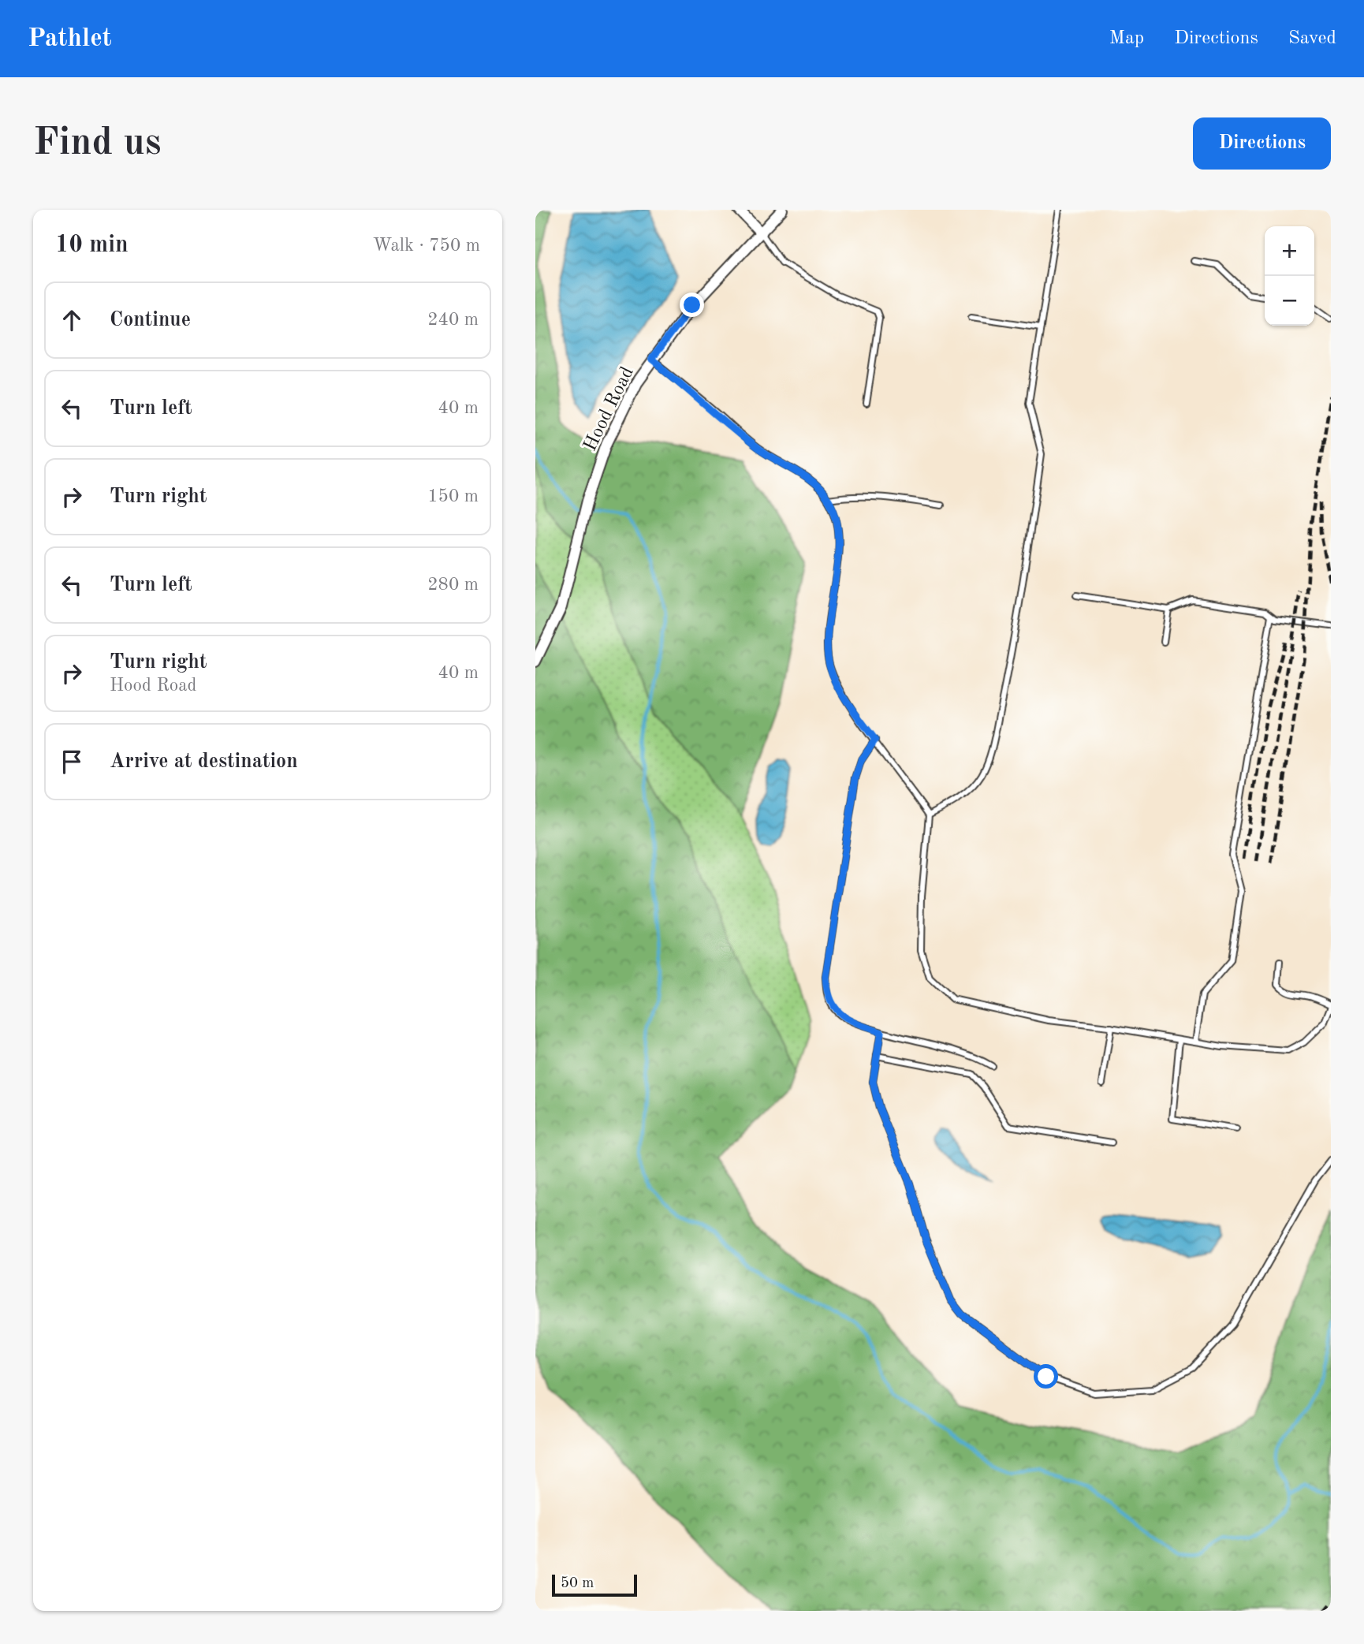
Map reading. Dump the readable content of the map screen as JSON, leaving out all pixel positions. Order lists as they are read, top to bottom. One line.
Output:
{"streets":{"street":["Hood Road"]},"scale_bar":"50 m","page":{"header":"Pathlet","nav":["Map","Directions","Saved"],"buttons":"Directions","title":"Find us","heading":["10 min","Walk · 750 m"],"map_buttons":["+","−"],"list":[["Continue","240 m"],["Turn left","40 m"],["Turn right","150 m"],["Turn left","280 m"],["Turn right","Hood Road","40 m"],"Arrive at destination"],"scale":"50 m"}}
